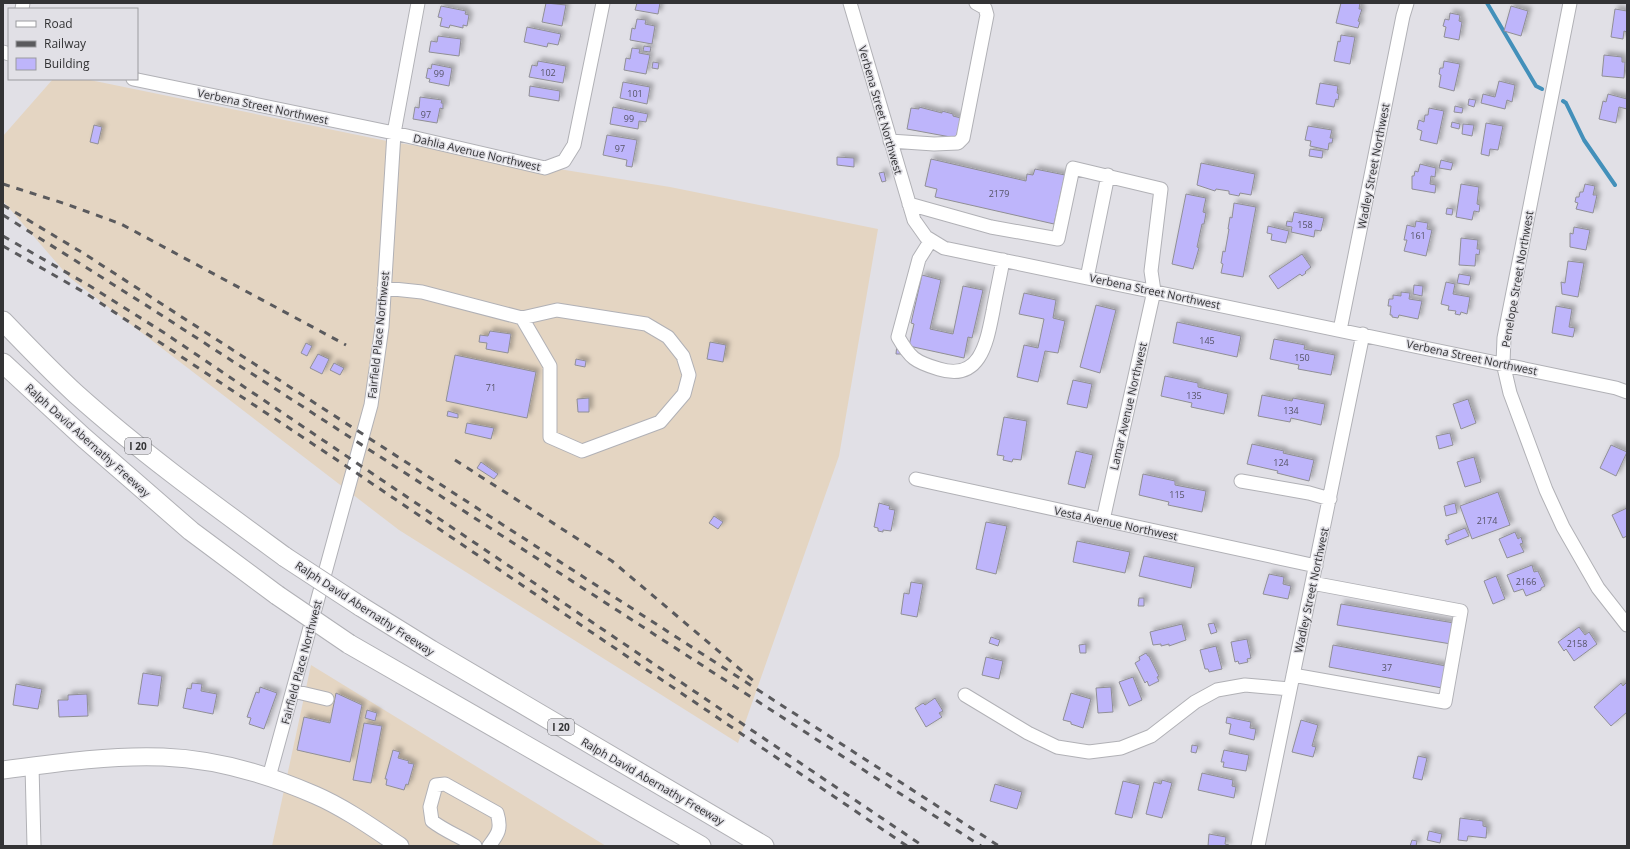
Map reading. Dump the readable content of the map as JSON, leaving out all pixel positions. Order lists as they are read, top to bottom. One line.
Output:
{"streets":{"highway":["Ralph David Abernathy Freeway","I 20"],"street":["Verbena Street Northwest","Dahlia Avenue Northwest","Wadley Street Northwest","Penelope Street Northwest","Fairfield Place Northwest","Lamar Avenue Northwest","Vesta Avenue Northwest"]},"crossings":[["Verbena Street Northwest","Dahlia Avenue Northwest"],["Verbena Street Northwest","Wadley Street Northwest"],["Verbena Street Northwest","Penelope Street Northwest"],["Verbena Street Northwest","Fairfield Place Northwest"],["Verbena Street Northwest","Lamar Avenue Northwest"],["Dahlia Avenue Northwest","Fairfield Place Northwest"],["Wadley Street Northwest","Vesta Avenue Northwest"],["Lamar Avenue Northwest","Vesta Avenue Northwest"]],"house_numbers":["102","99","101","97","99","97","2179","158","161","145","150","71","135","134","124","115","2174","2166","2158","37"],"legend":["Road","Railway","Building"]}
